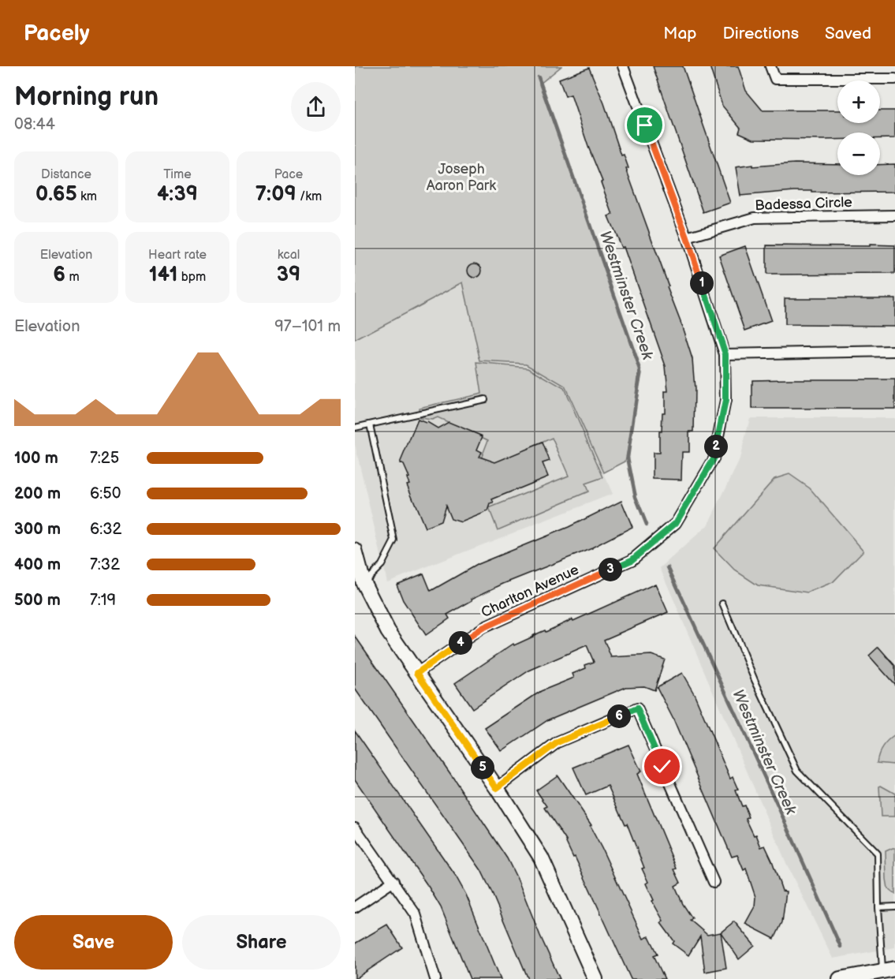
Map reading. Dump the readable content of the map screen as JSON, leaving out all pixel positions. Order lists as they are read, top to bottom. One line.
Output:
{"streets":{"street":["Badessa Circle","Charlton Avenue"]},"crossings":[["Badessa Circle","Charlton Avenue"]],"water":["Westminster Creek"],"parks":["Joseph Aaron Park"],"page":{"header":"Pacely","nav":["Map","Directions","Saved"],"heading":["Morning run","08:44"],"map_buttons":["+","−"],"stats":[["Distance","0.65 km"],["Time","4:39"],["Pace","7:09 /km"],["Elevation","6 m"],["Heart rate","141 bpm"],["kcal","39"]],"pins":["1","2","3","4","6","5"],"chart":["Elevation","97–101 m"],"list":[{"name":"100 m","note":"7:25"},{"name":"200 m","note":"6:50"},{"name":"300 m","note":"6:32"},{"name":"400 m","note":"7:32"},{"name":"500 m","note":"7:19"}],"buttons":["Save","Share"]}}
